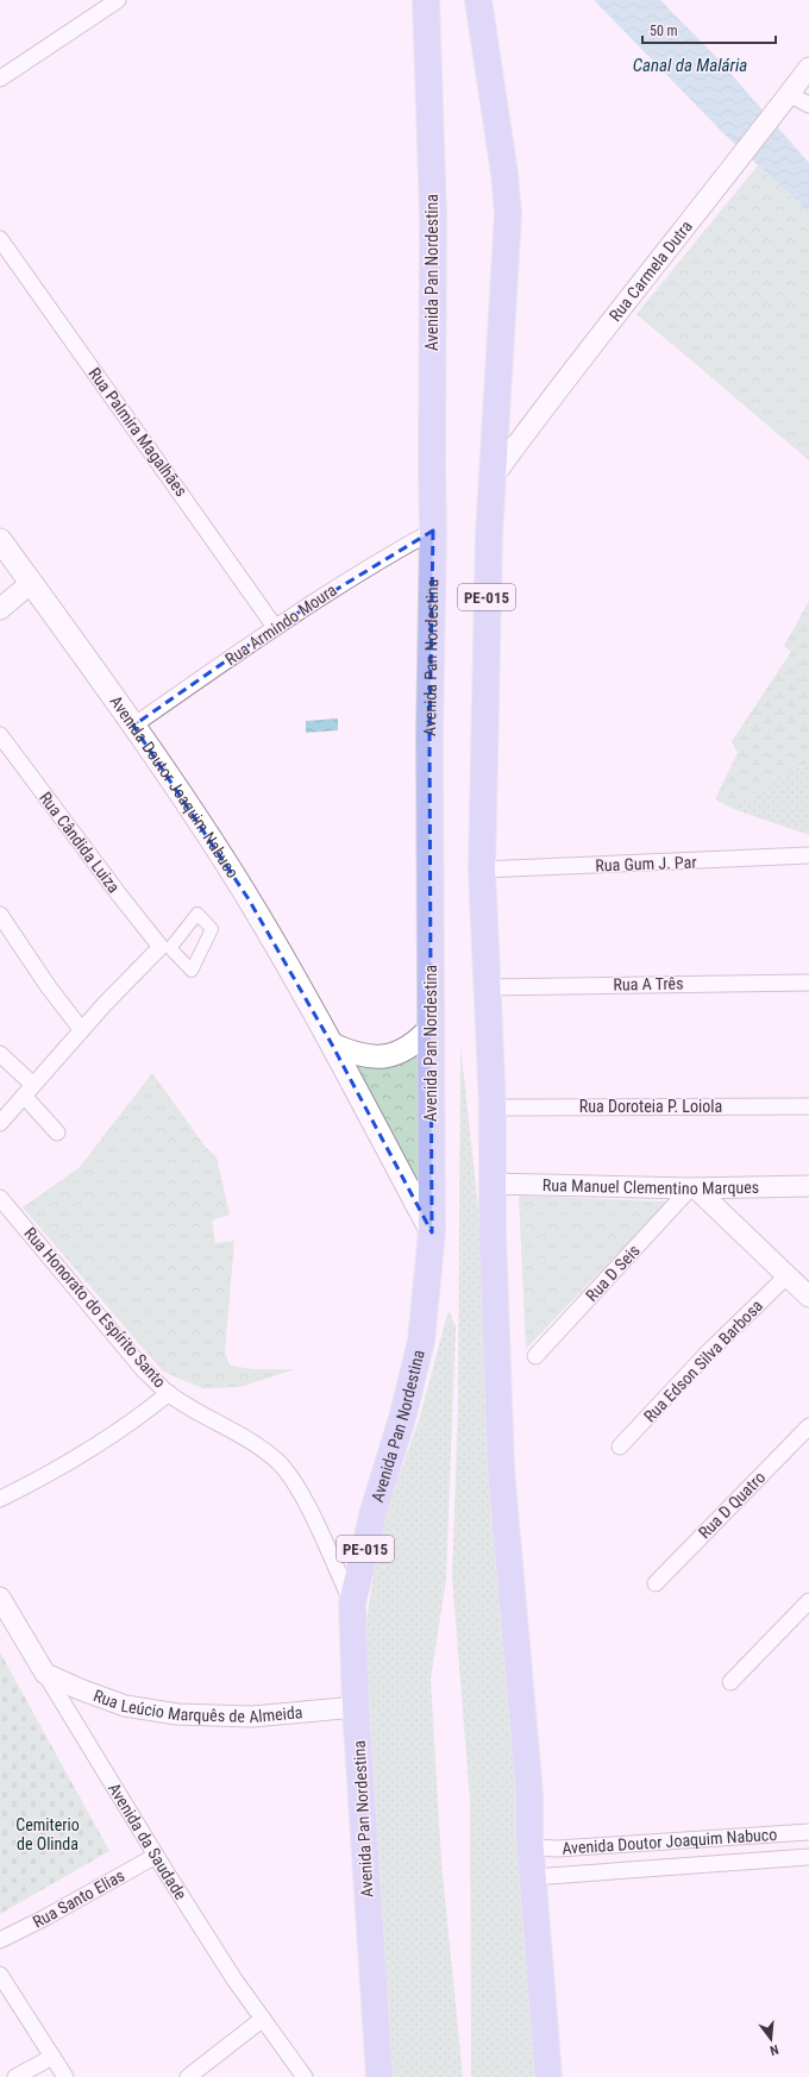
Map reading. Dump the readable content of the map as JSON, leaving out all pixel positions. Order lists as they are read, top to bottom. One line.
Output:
{"streets":{"highway":["Avenida Pan Nordestina","PE-015"],"main road":["Avenida Doutor Joaquim Nabuco"],"street":["Rua Carmela Dutra","Rua Palmira Magalhães","Rua Armindo Moura","Rua Cândida Luiza","Rua Gum J. Par","Rua A Três","Rua Doroteia P. Loiola","Rua Manuel Clementino Marques","Rua D Seis","Rua Honorato do Espírito Santo","Rua Edson Silva Barbosa","Rua D Quatro","Rua Leúcio Marquês de Almeida","Avenida da Saudade","Rua Santo Elias"]},"crossings":[["Rua Carmela Dutra","PE-015"],["Avenida Pan Nordestina","Rua Armindo Moura"],["Avenida Pan Nordestina","Avenida Doutor Joaquim Nabuco"],["Avenida Pan Nordestina","Rua Honorato do Espírito Santo"],["Avenida Pan Nordestina","Rua Leúcio Marquês de Almeida"],["Rua Palmira Magalhães","Rua Armindo Moura"],["PE-015","Avenida Doutor Joaquim Nabuco"],["PE-015","Rua Gum J. Par"],["PE-015","Rua A Três"],["PE-015","Rua Doroteia P. Loiola"],["PE-015","Rua Manuel Clementino Marques"],["Rua Armindo Moura","Avenida Doutor Joaquim Nabuco"],["Rua Manuel Clementino Marques","Rua D Seis"],["Rua Leúcio Marquês de Almeida","Avenida da Saudade"],["Avenida da Saudade","Rua Santo Elias"]],"water":["Canal da Malária"],"parks":["Cemiterio de Olinda"],"scale_bar":"50 m","north":"bottom"}
